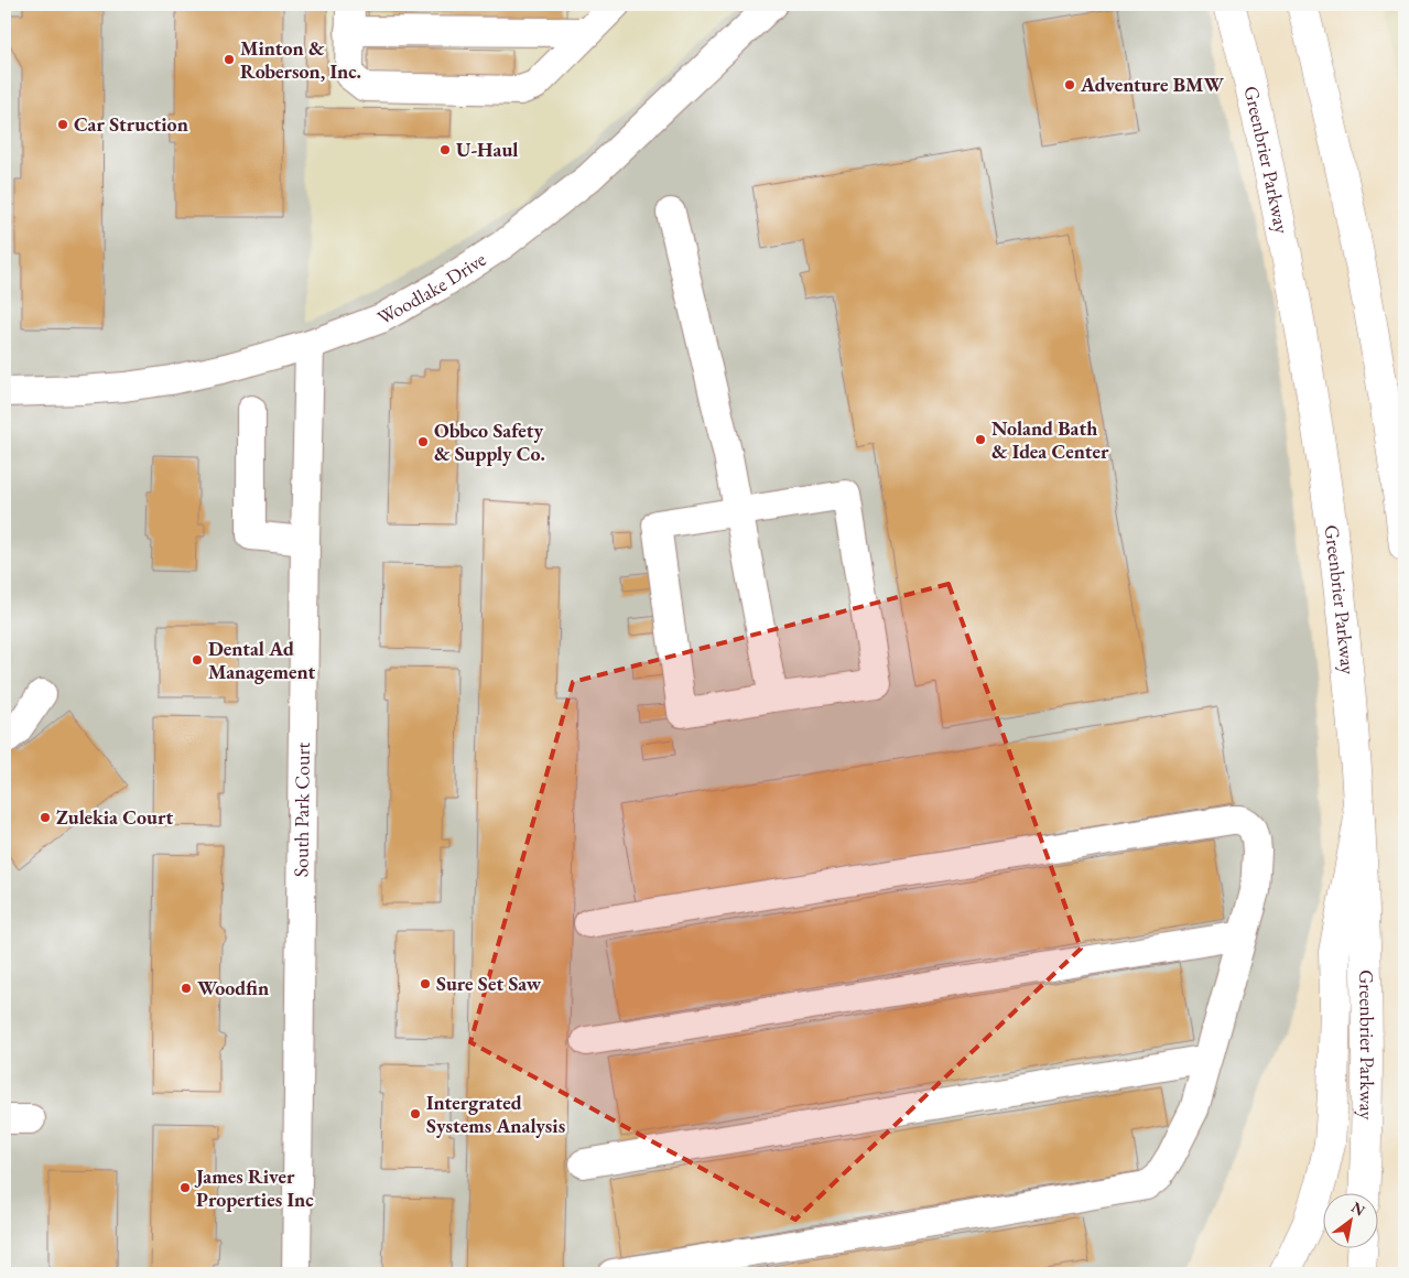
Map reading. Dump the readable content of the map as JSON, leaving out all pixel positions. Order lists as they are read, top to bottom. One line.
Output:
{"streets":{"main road":["Greenbrier Parkway"],"street":["Woodlake Drive","South Park Court"]},"crossings":[["Woodlake Drive","South Park Court"]],"places":["Minton & Roberson, Inc.","Adventure BMW","Car Struction","U-Haul","Noland Bath & Idea Center","Obbco Safety & Supply Co.","Dental Ad Management","Zulekia Court","Sure Set Saw","Woodfin","Intergrated Systems Analysis","James River Properties Inc"],"north":"top right"}
